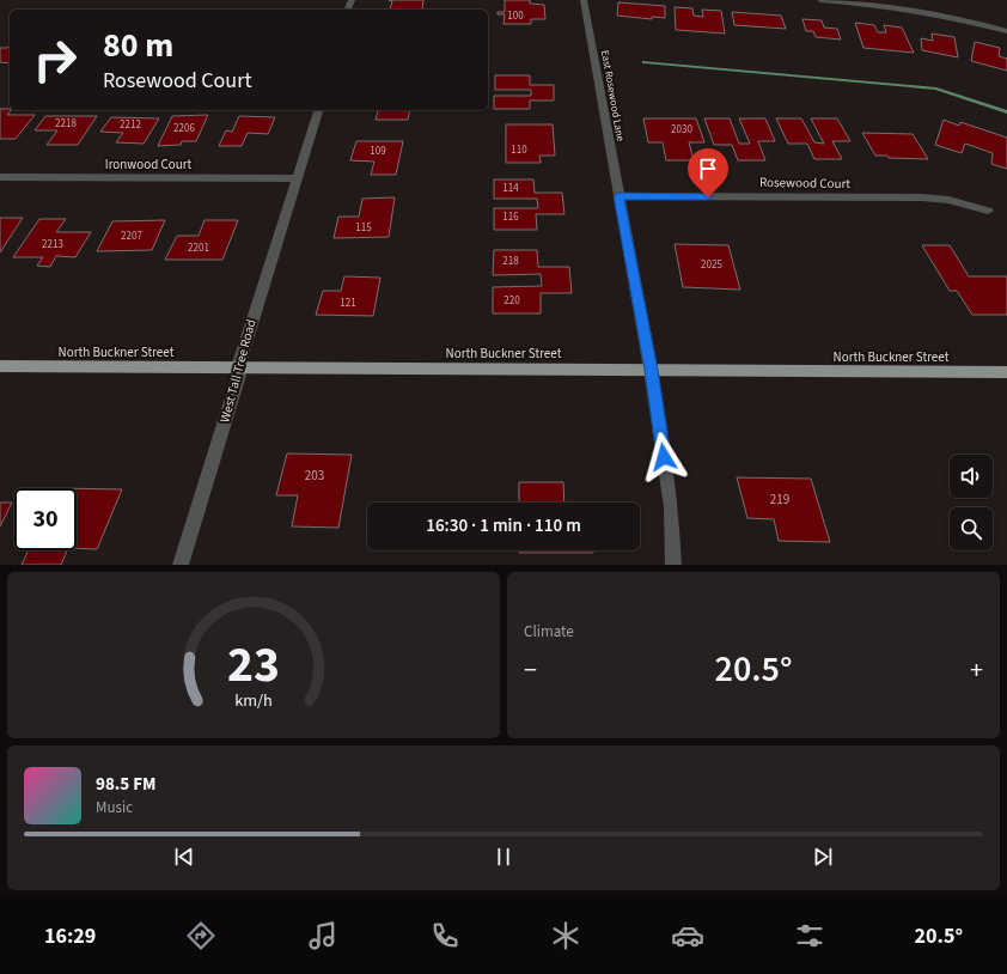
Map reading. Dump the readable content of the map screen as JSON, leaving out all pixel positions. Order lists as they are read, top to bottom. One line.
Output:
{"streets":{"main road":["North Buckner Street"],"street":["East Rosewood Lane","Ironwood Court","Rosewood Court","West Tall Tree Road"]},"crossings":[["East Rosewood Lane","Rosewood Court"],["East Rosewood Lane","North Buckner Street"],["Ironwood Court","West Tall Tree Road"],["North Buckner Street","West Tall Tree Road"]],"house_numbers":["100","2218","2212","2206","2030","110","109","114","116","115","2207","2213","2201","218","2025","220","121","203","219"],"page":{"turn":["80 m","Rosewood Court"],"limit":"30","trip":"16:30 · 1 min · 110 m","tile":"Climate","heat":["−","20.5°","+"],"song":["98.5 FM","Music"],"tabs":["16:29","20.5°"],"gauge":["23","km/h"]}}
